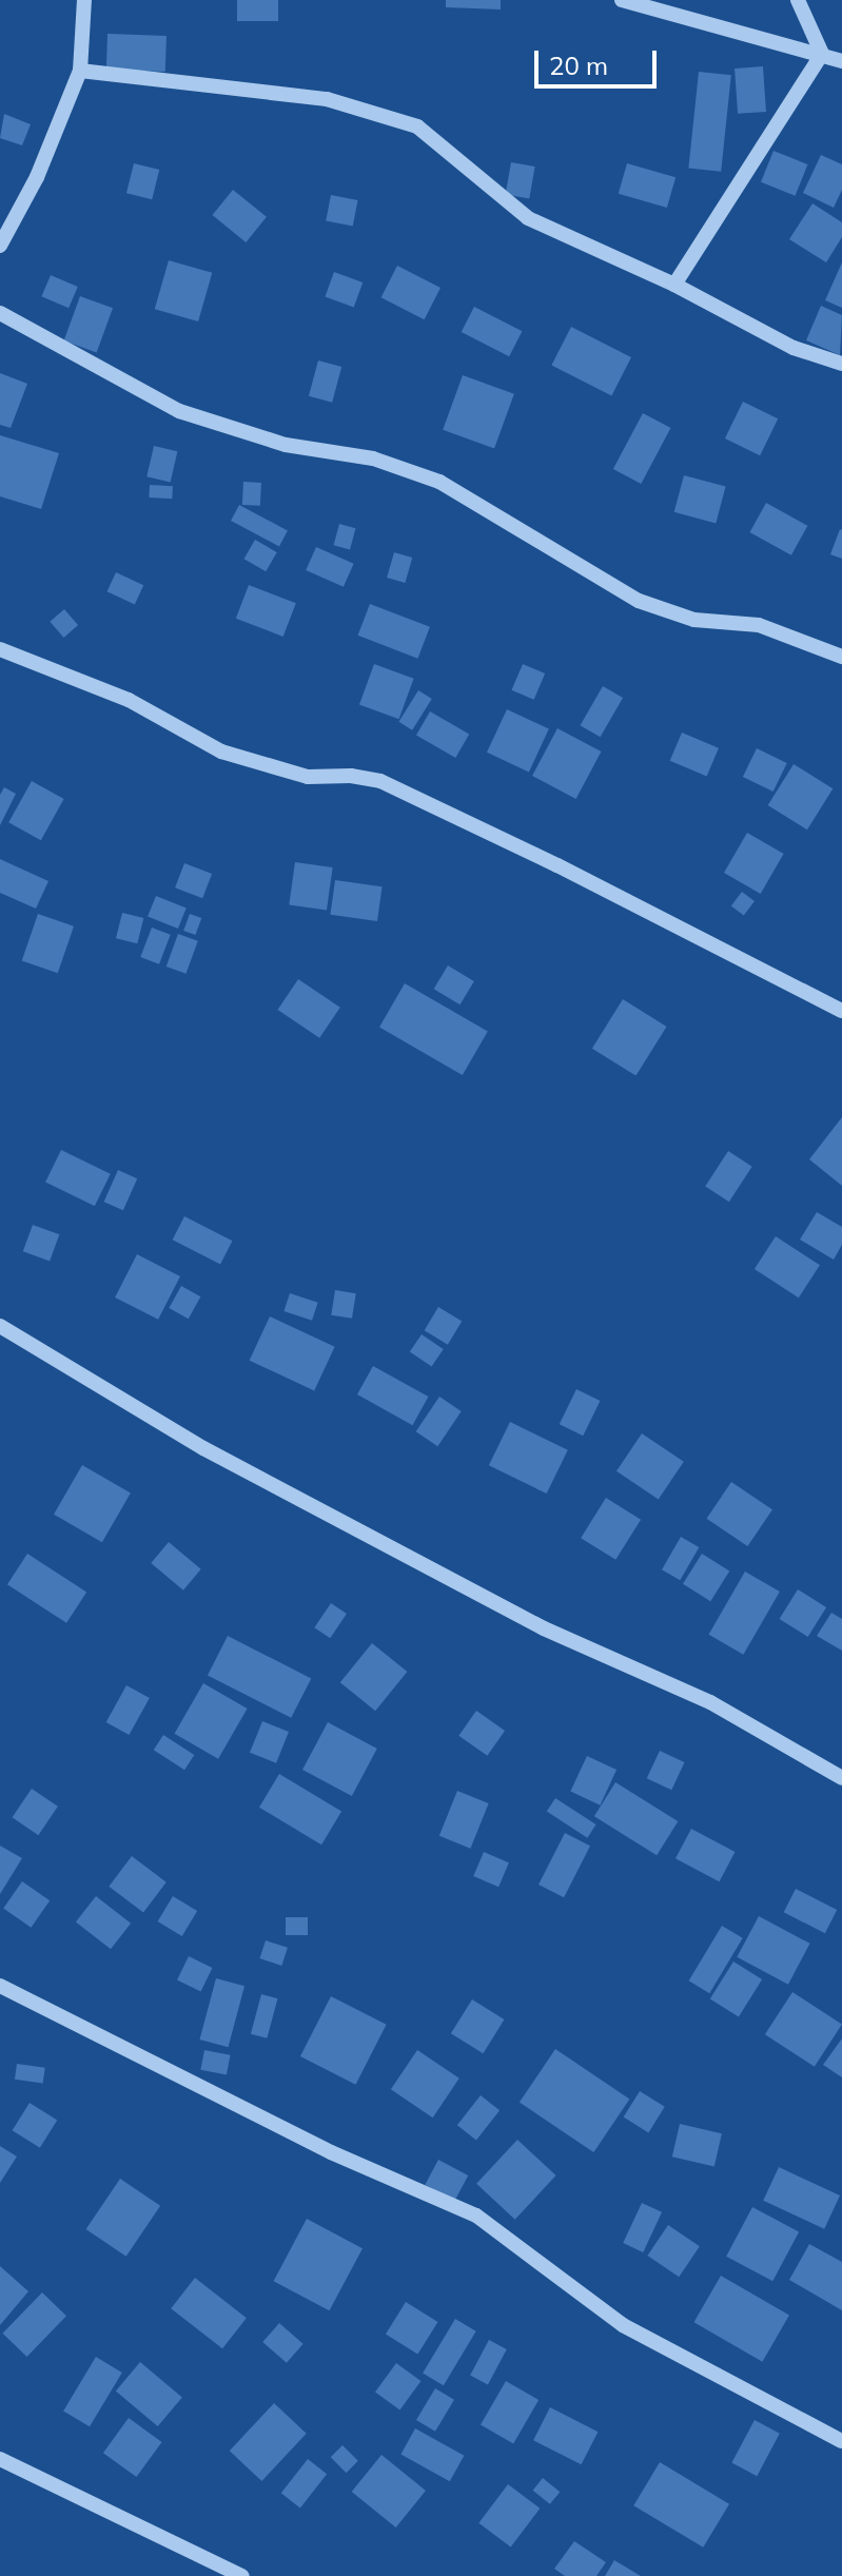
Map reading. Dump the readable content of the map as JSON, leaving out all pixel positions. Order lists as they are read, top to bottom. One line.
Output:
{"scale_bar":"20 m"}
